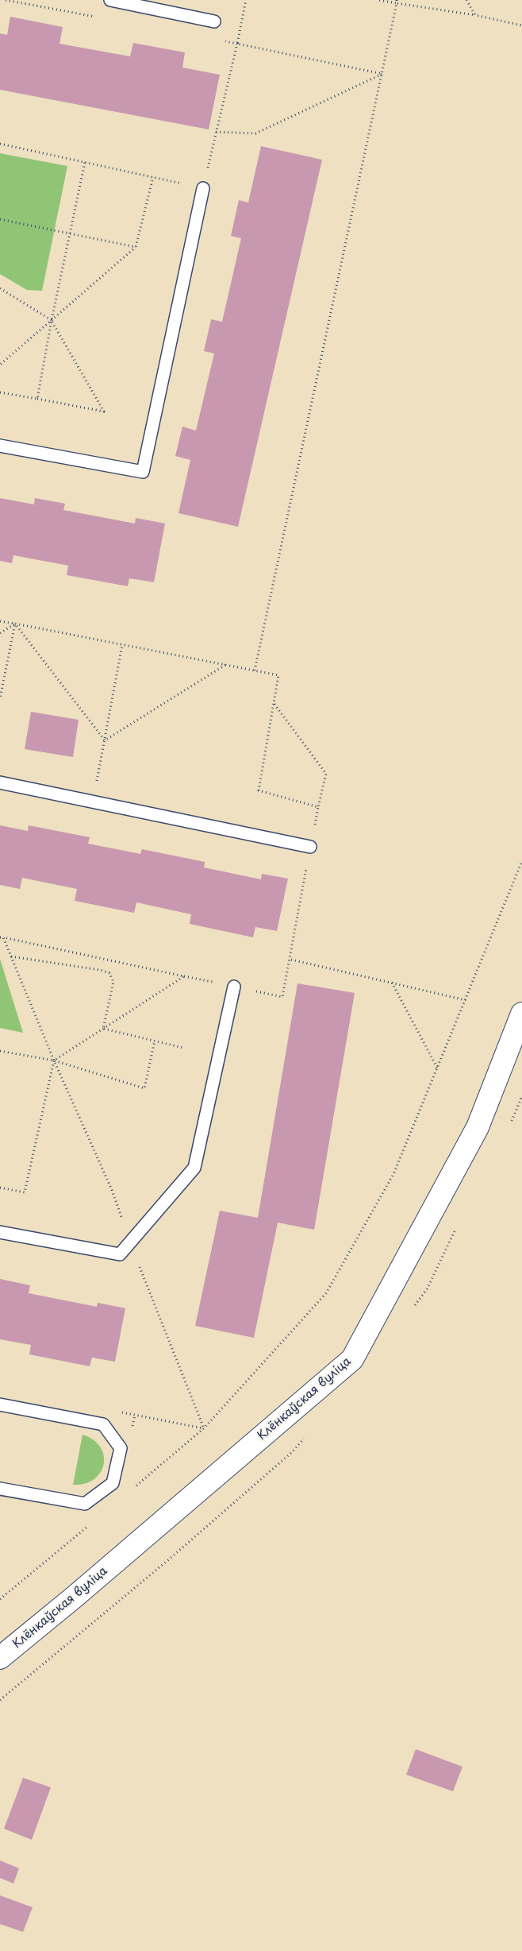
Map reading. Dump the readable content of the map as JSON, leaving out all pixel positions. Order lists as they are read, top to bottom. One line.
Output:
{"streets":{"street":["Клёнкаўская вуліца"]}}
